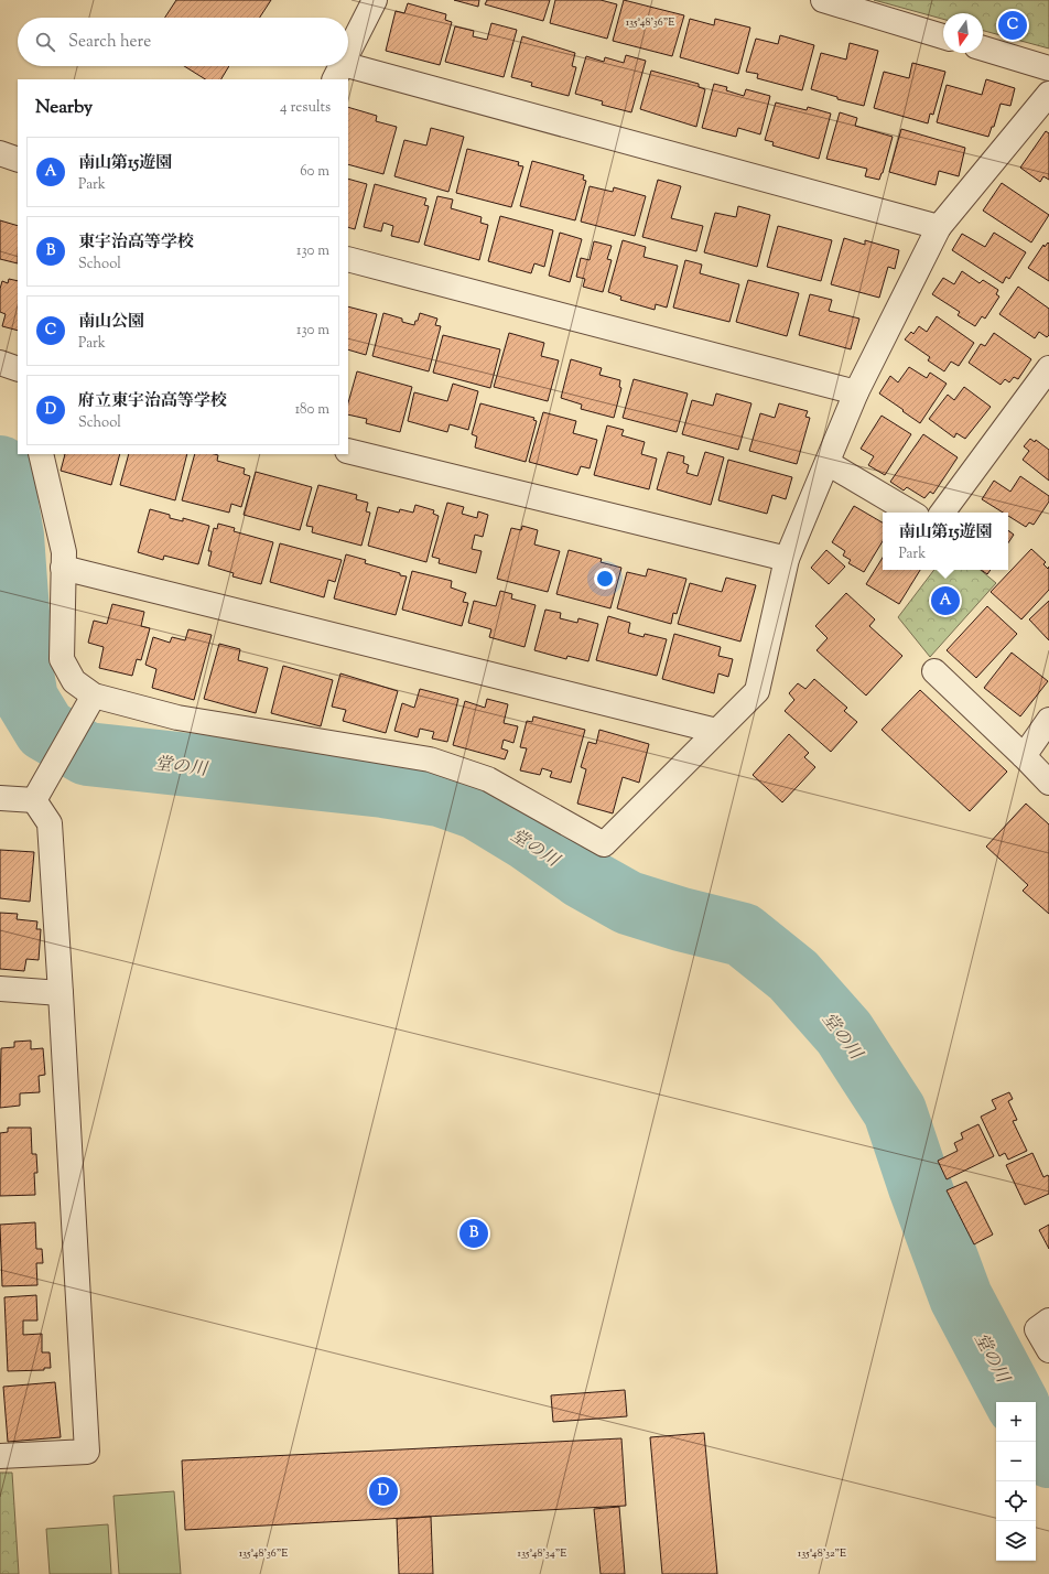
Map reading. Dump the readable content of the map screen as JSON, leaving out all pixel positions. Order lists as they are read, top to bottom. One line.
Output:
{"water":["堂の川"],"north":"bottom","page":{"pins":["C","A","B","D"],"search":"Search here","heading":["Nearby","4 results"],"list":[{"mark":"A","name":"南山第15遊園","note":"Park","value":"60 m"},{"mark":"B","name":"東宇治高等学校","note":"School","value":"130 m"},{"mark":"C","name":"南山公園","note":"Park","value":"130 m"},{"mark":"D","name":"府立東宇治高等学校","note":"School","value":"180 m"}],"popup":["南山第15遊園","Park"],"map_buttons":["+","−"]},"coordinates":["135°48'36\"E","135°48'34\"E","135°48'32\"E"]}
